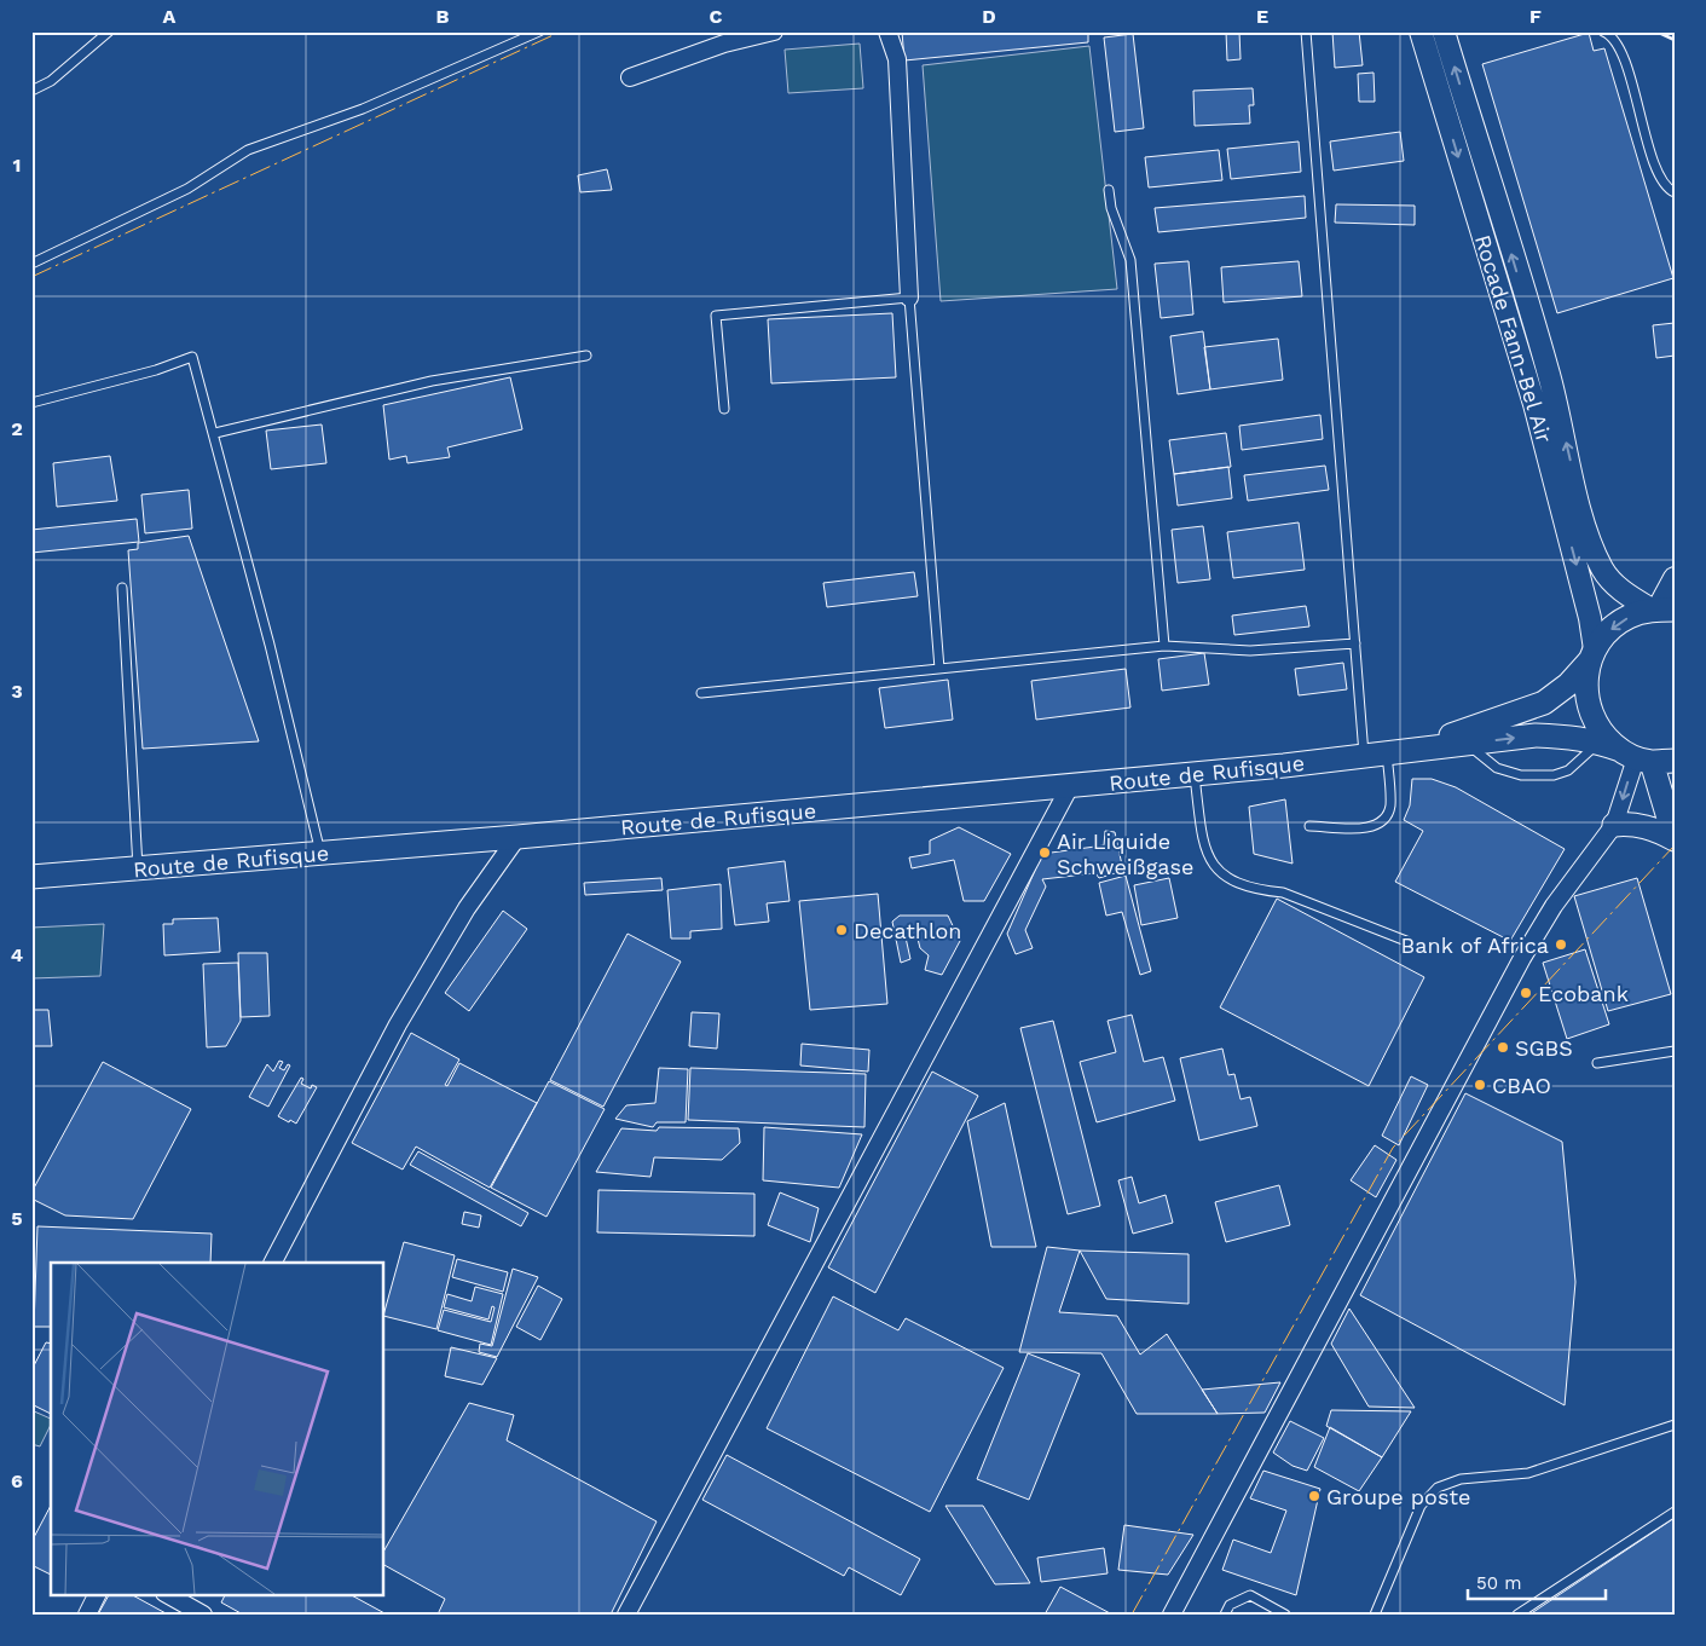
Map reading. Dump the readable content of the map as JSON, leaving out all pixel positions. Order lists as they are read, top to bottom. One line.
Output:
{"streets":{"main road":["Route de Rufisque"],"street":["Rocade Fann-Bel Air"]},"crossings":[["Rocade Fann-Bel Air","Route de Rufisque"]],"places":["Air Liquide Schweißgase","Decathlon","Bank of Africa","Ecobank","SGBS","CBAO","Groupe poste"],"scale_bar":"50 m","grid":{"columns":["A","B","C","D","E","F"],"rows":["1","2","3","4","5","6"]}}
